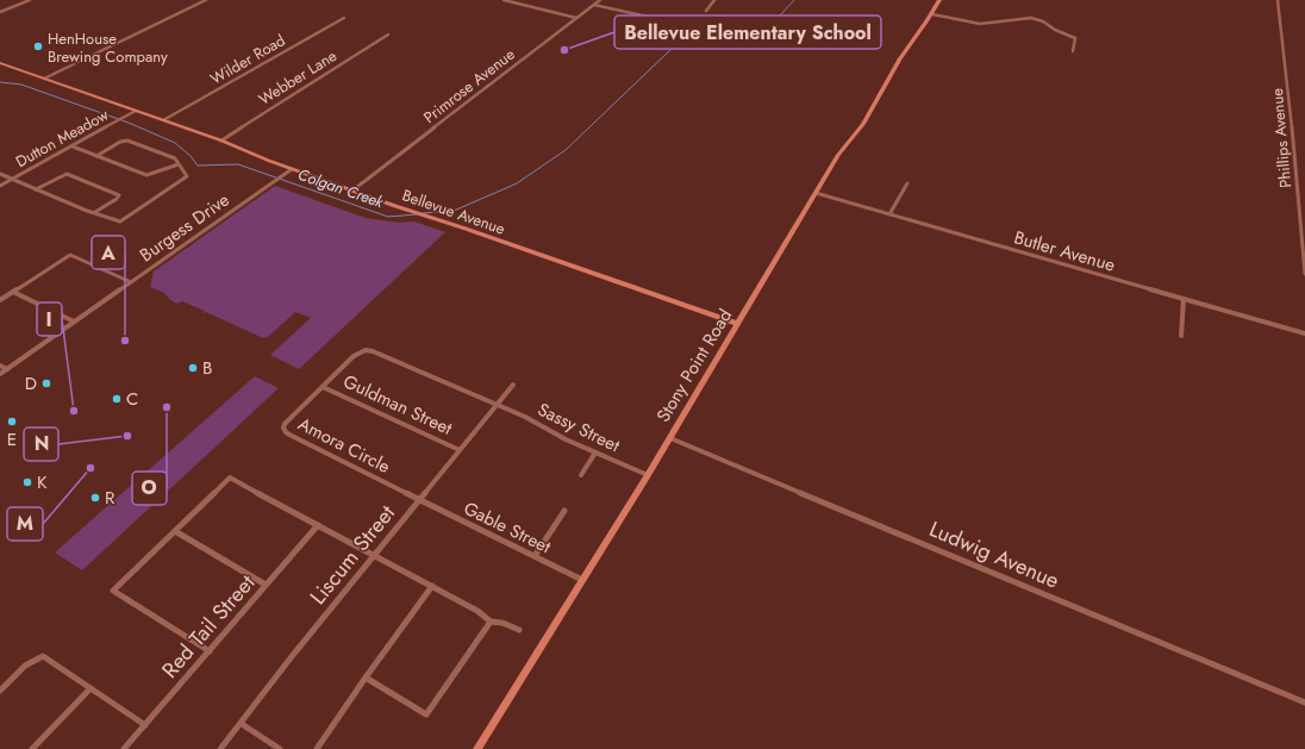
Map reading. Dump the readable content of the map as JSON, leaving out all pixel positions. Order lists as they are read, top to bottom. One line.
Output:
{"streets":{"main road":["Bellevue Avenue","Stony Point Road"],"street":["Wilder Road","Webber Lane","Primrose Avenue","Dutton Meadow","Phillips Avenue","Burgess Drive","Butler Avenue","Guldman Street","Sassy Street","Amora Circle","Gable Street","Liscum Street","Ludwig Avenue","Red Tail Street"]},"crossings":[["Wilder Road","Bellevue Avenue"],["Webber Lane","Bellevue Avenue"],["Primrose Avenue","Bellevue Avenue"],["Dutton Meadow","Bellevue Avenue"],["Bellevue Avenue","Burgess Drive"],["Bellevue Avenue","Stony Point Road"],["Butler Avenue","Stony Point Road"],["Stony Point Road","Sassy Street"],["Stony Point Road","Gable Street"],["Stony Point Road","Ludwig Avenue"],["Guldman Street","Amora Circle"],["Guldman Street","Liscum Street"],["Sassy Street","Amora Circle"],["Sassy Street","Liscum Street"],["Amora Circle","Gable Street"],["Amora Circle","Liscum Street"],["Gable Street","Liscum Street"]],"water":["Colgan Creek"],"places":["HenHouse Brewing Company","Bellevue Elementary School","A","B","D","C","O","I","E","N","M","K","R"]}
